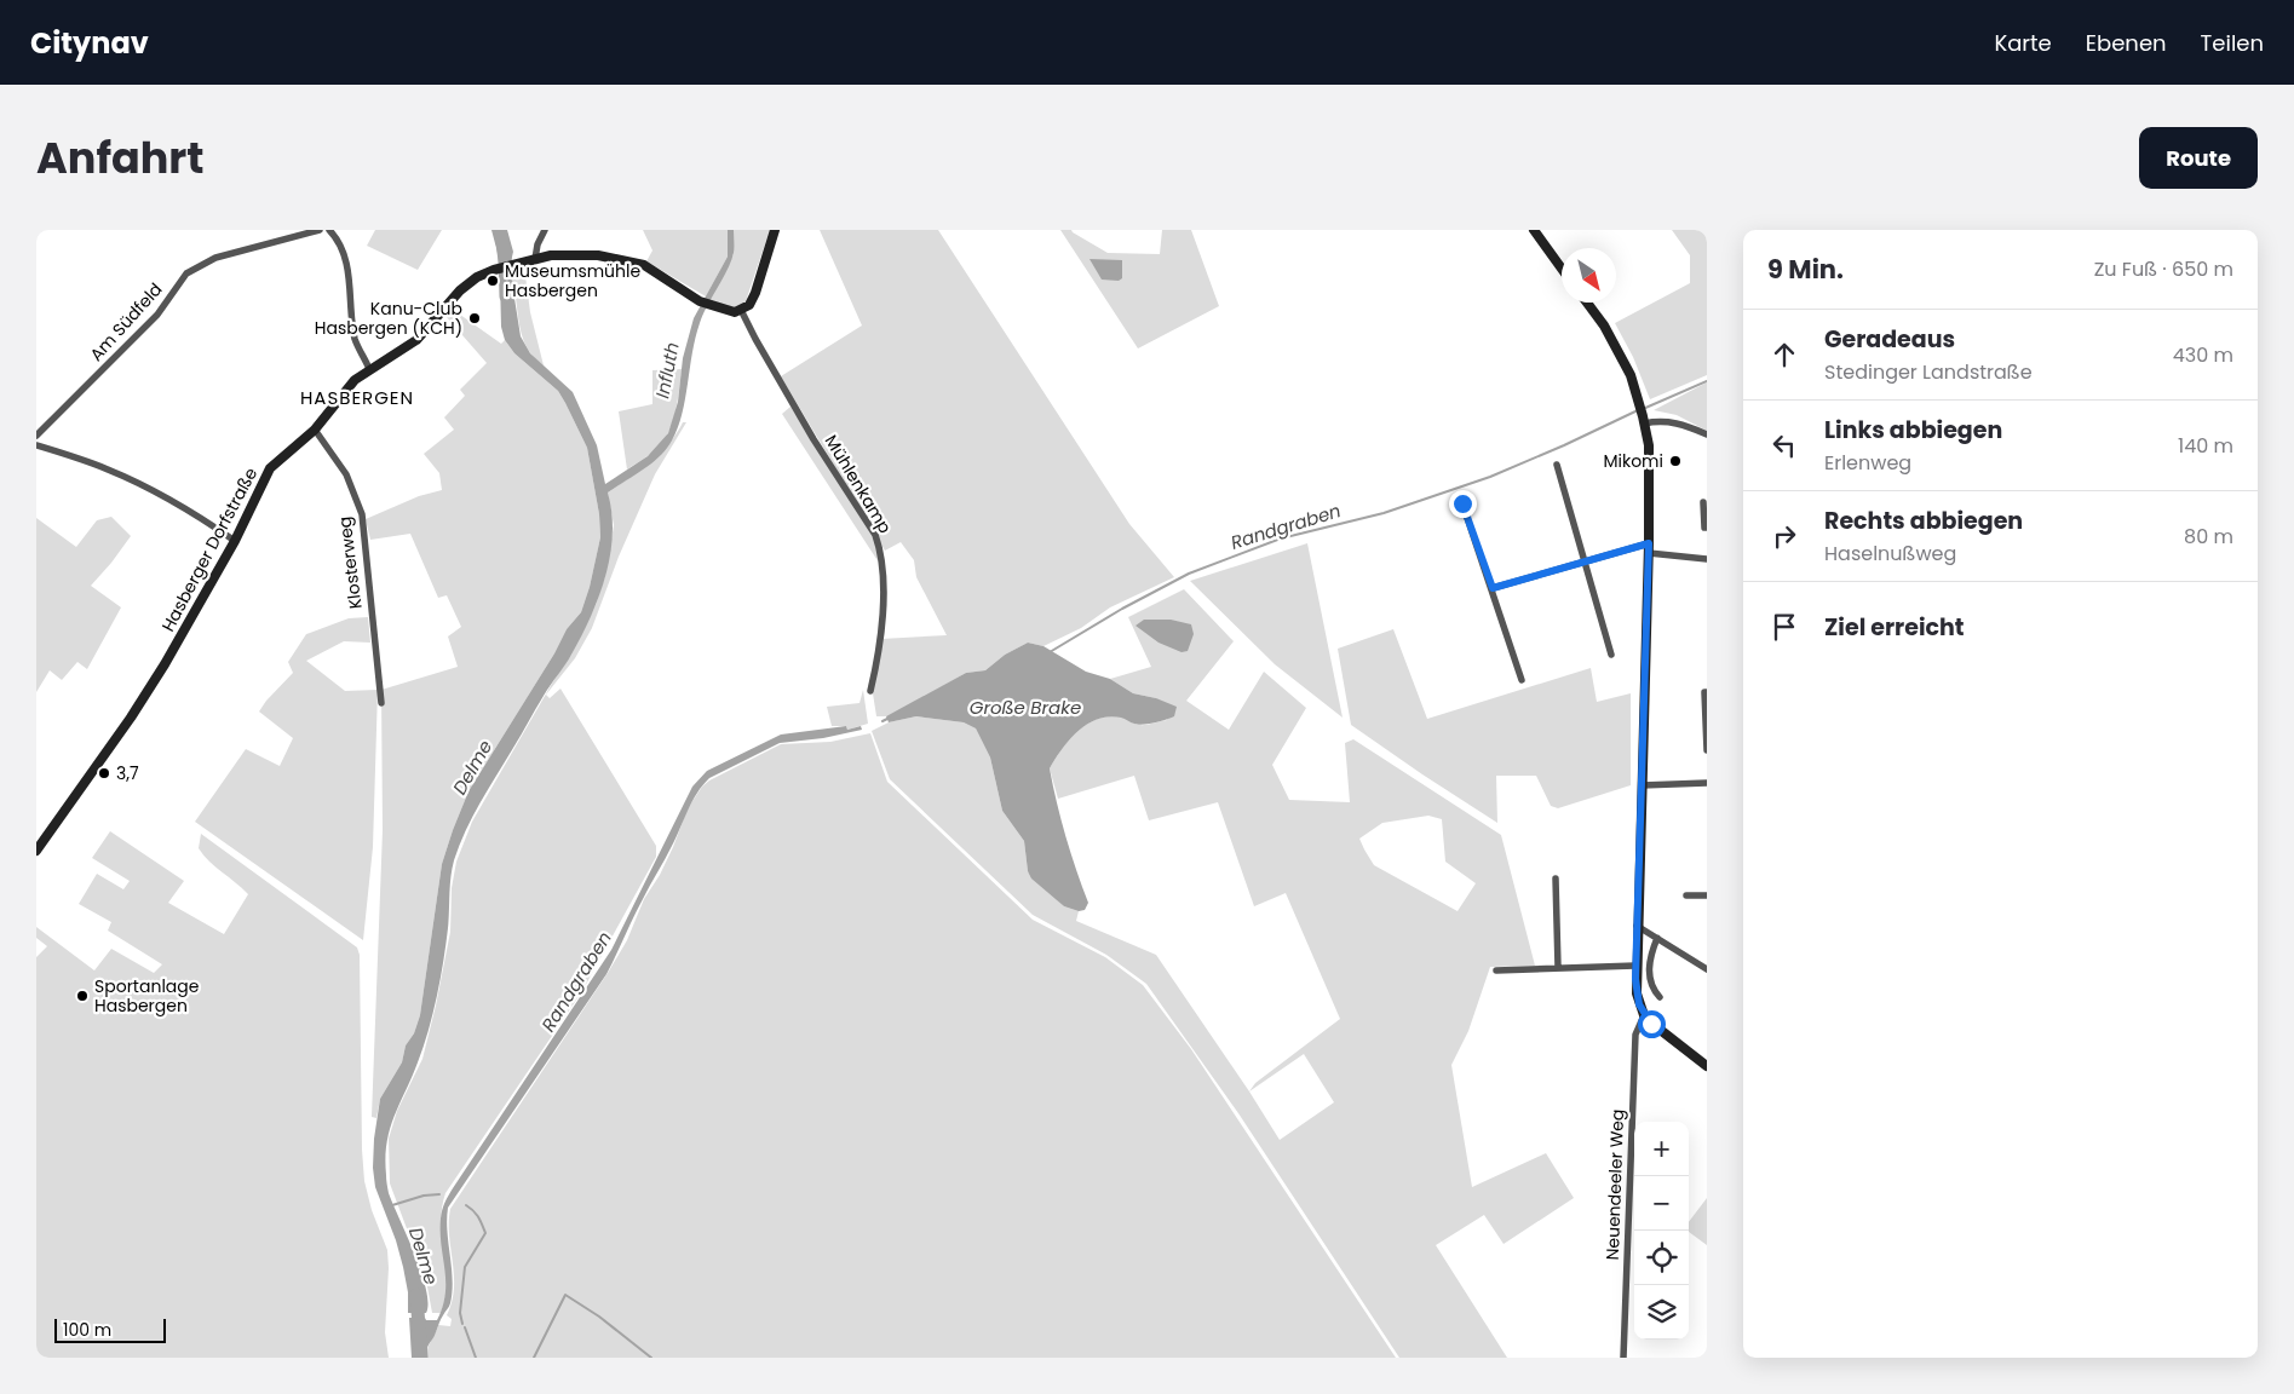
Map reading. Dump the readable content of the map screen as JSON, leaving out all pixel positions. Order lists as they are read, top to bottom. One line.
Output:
{"streets":{"street":["Am Südfeld","Mühlenkamp","Hasberger Dorfstraße","Klosterweg","Neuendeeler Weg"]},"crossings":[["Hasberger Dorfstraße","Klosterweg"]],"districts":["HASBERGEN"],"water":["Influth","Randgraben","Große Brake","Delme"],"places":["Museumsmühle Hasbergen","Kanu-Club Hasbergen (KCH)","Mikomi","3,7","Sportanlage Hasbergen"],"scale_bar":"100 m","north":"bottom right","page":{"header":"Citynav","nav":["Karte","Ebenen","Teilen"],"title":"Anfahrt","buttons":"Route","heading":["9 Min.","Zu Fuß · 650 m"],"list":[["Geradeaus","Stedinger Landstraße","430 m"],["Links abbiegen","Erlenweg","140 m"],["Rechts abbiegen","Haselnußweg","80 m"],"Ziel erreicht"],"map_buttons":["+","−"],"scale":"100 m"}}
